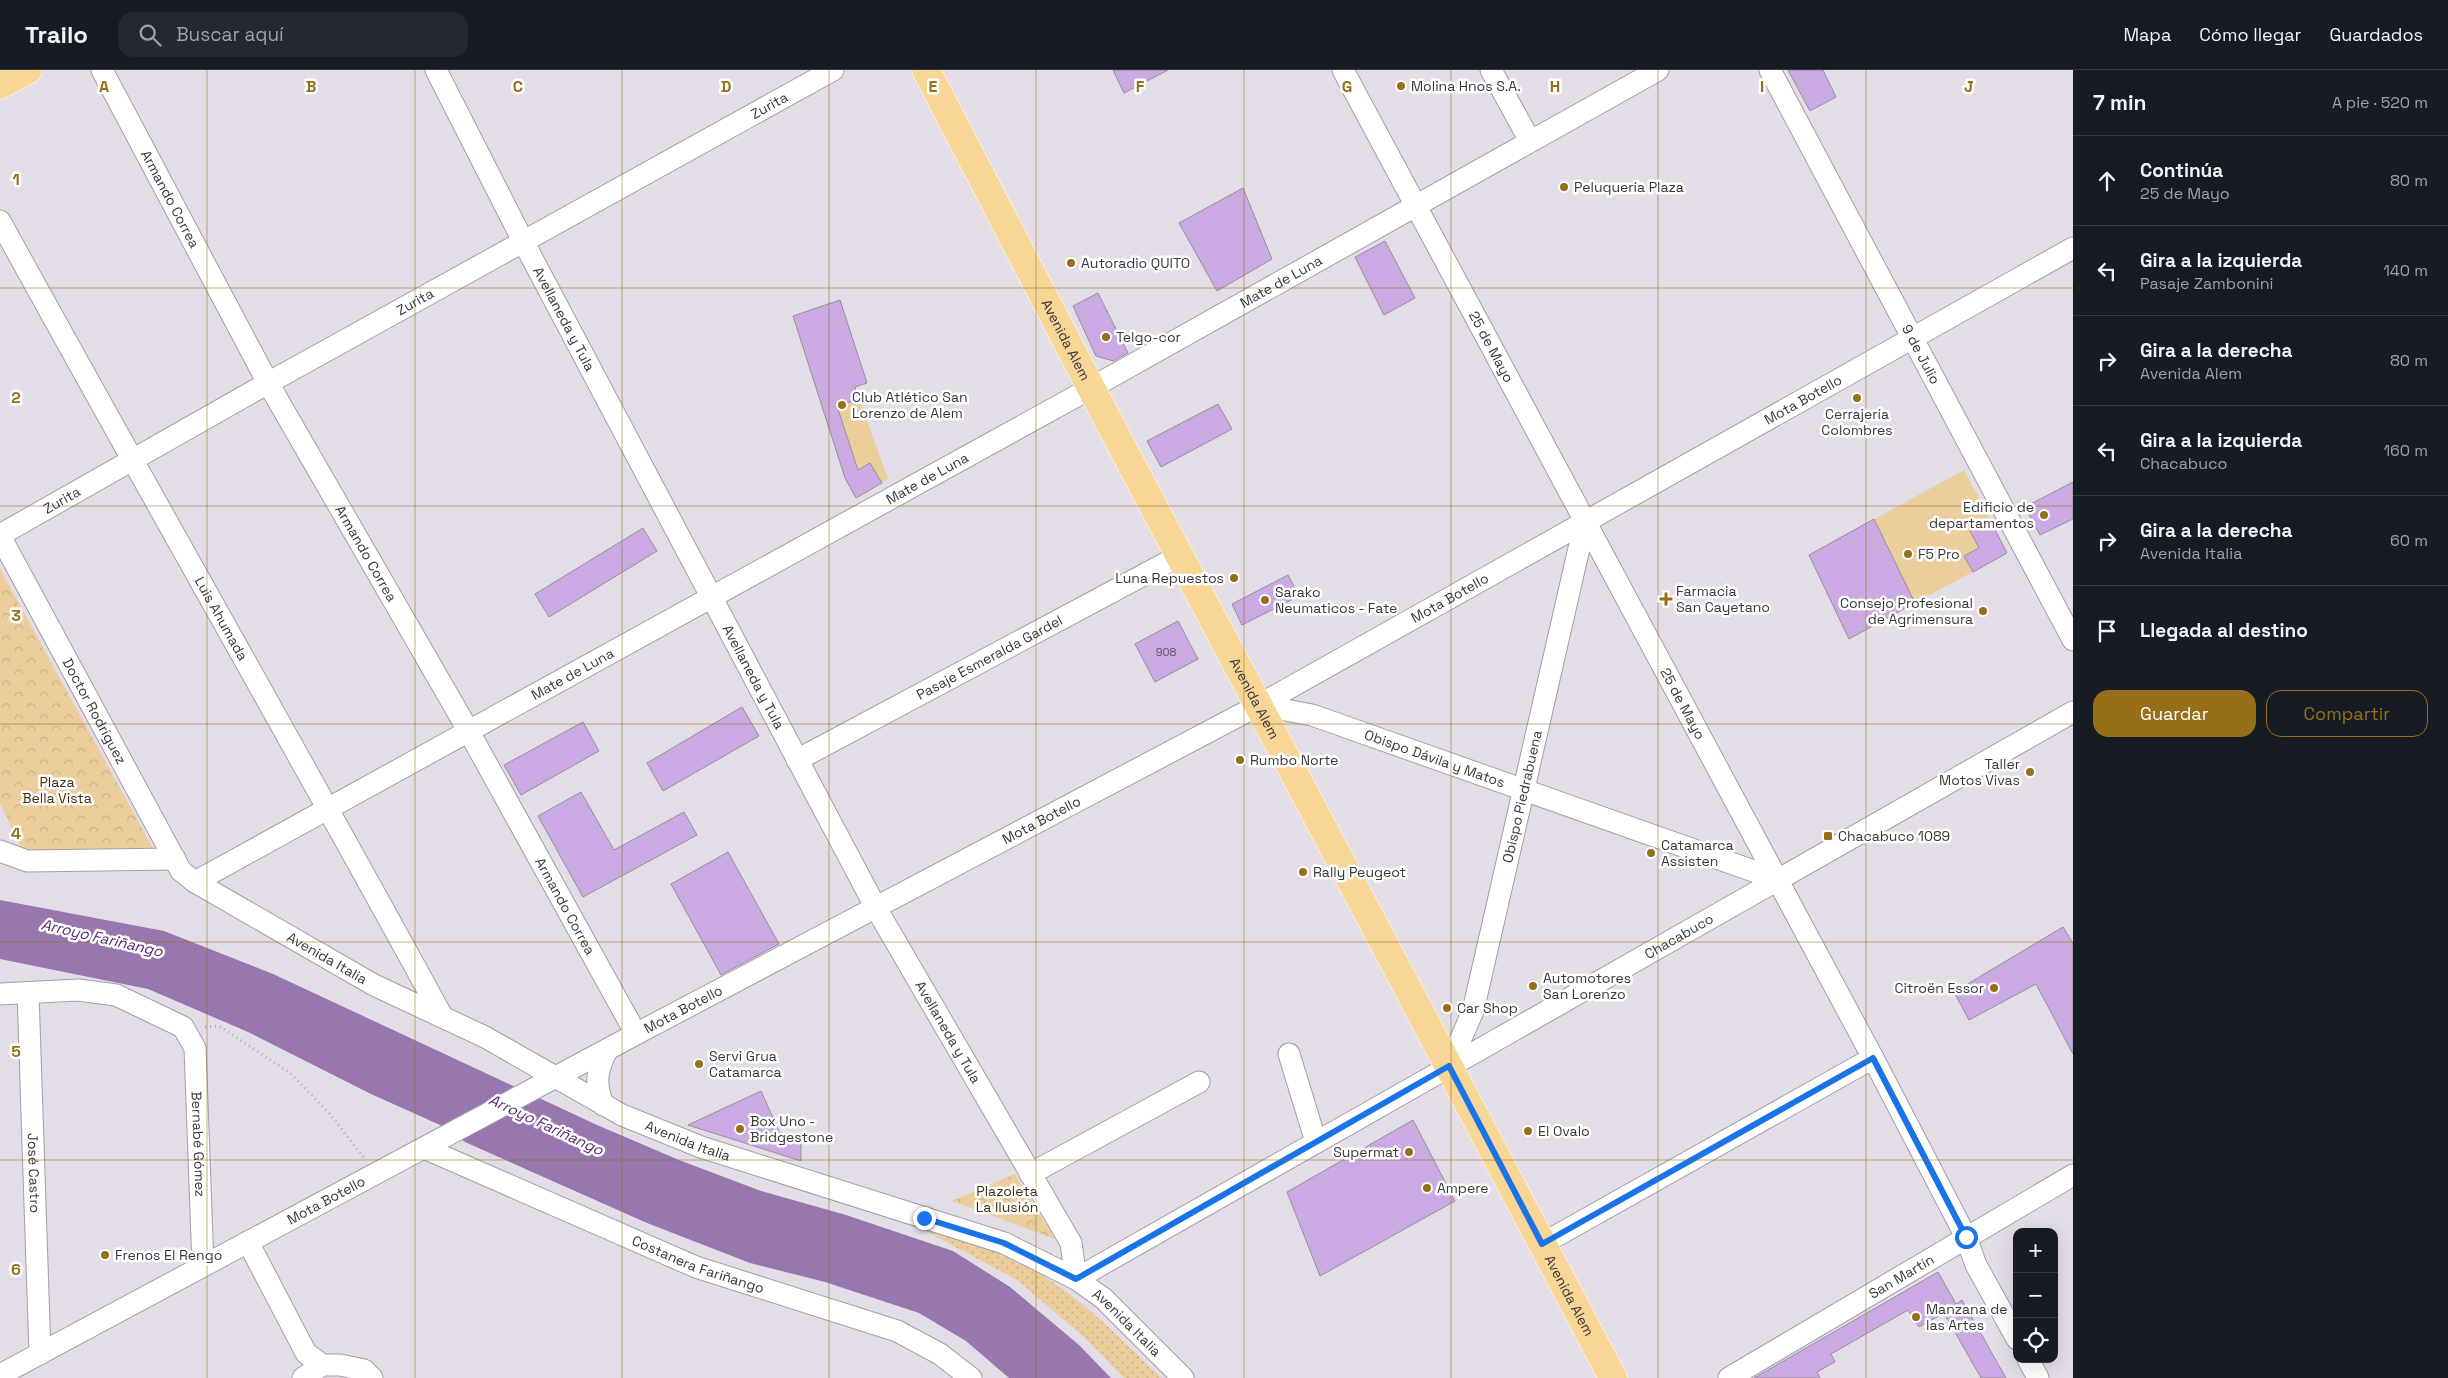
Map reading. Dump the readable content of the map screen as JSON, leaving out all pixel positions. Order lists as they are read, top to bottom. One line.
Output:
{"streets":{"main road":["Avenida Alem"],"street":["Zurita","Armando Correa","Mate de Luna","Avellaneda y Tula","25 de Mayo","9 de Julio","Mota Botello","Luis Ahumada","Pasaje Esmeralda Gardel","Doctor Rodríguez","Obispo Dávila y Matos","Obispo Piedrabuena","Chacabuco","Avenida Italia","Bernabé Gómez","José Castro","Costanera Fariñango","San Martín"]},"crossings":[["Zurita","Armando Correa"],["Zurita","Avellaneda y Tula"],["Zurita","Luis Ahumada"],["Zurita","Doctor Rodríguez"],["Armando Correa","Mate de Luna"],["Armando Correa","Mota Botello"],["Mate de Luna","Avellaneda y Tula"],["Mate de Luna","Avenida Alem"],["Mate de Luna","25 de Mayo"],["Mate de Luna","Luis Ahumada"],["Mate de Luna","Doctor Rodríguez"],["Mate de Luna","Avenida Italia"],["Avellaneda y Tula","Mota Botello"],["Avellaneda y Tula","Pasaje Esmeralda Gardel"],["Avellaneda y Tula","Chacabuco"],["Avellaneda y Tula","Avenida Italia"],["Avenida Alem","Mota Botello"],["Avenida Alem","Pasaje Esmeralda Gardel"],["Avenida Alem","Obispo Dávila y Matos"],["Avenida Alem","Obispo Piedrabuena"],["Avenida Alem","Chacabuco"],["25 de Mayo","Mota Botello"],["25 de Mayo","Obispo Dávila y Matos"],["25 de Mayo","Obispo Piedrabuena"],["25 de Mayo","Chacabuco"],["25 de Mayo","San Martín"],["9 de Julio","Mota Botello"],["Mota Botello","Obispo Dávila y Matos"],["Mota Botello","Obispo Piedrabuena"],["Mota Botello","Avenida Italia"],["Mota Botello","Bernabé Gómez"],["Mota Botello","José Castro"],["Mota Botello","Costanera Fariñango"],["Luis Ahumada","Avenida Italia"],["Doctor Rodríguez","Avenida Italia"],["Obispo Dávila y Matos","Obispo Piedrabuena"],["Obispo Dávila y Matos","Chacabuco"],["Obispo Piedrabuena","Chacabuco"],["Chacabuco","Avenida Italia"]],"water":["Arroyo Fariñango"],"parks":["Plaza Bella Vista","Plazoleta La Ilusión"],"places":{"other":["Molina Hnos S.A.","Peluquería Plaza","Autoradio QUITO","Telgo-cor","Cerrajería Colombres","Club Atlético San Lorenzo de Alem","Edificio de departamentos","F5 Pro","Luna Repuestos","Sarako Neumaticos - Fate","Consejo Profesional de Agrimensura","Rumbo Norte","Taller Motos Vivas","Catamarca Assisten","Rally Peugeot","Automotores San Lorenzo","Citroën Essor","Car Shop","Servi Grua Catamarca","Box Uno - Bridgestone","El Ovalo","Supermat","Ampere","Frenos El Rengo","Manzana de las Artes"],"health":["Farmacia San Cayetano"],"transit":["Chacabuco 1089"]},"house_numbers":["908"],"page":{"header":"Trailo","search":"Buscar aquí","nav":["Mapa","Cómo llegar","Guardados"],"heading":["7 min","A pie · 520 m"],"list":[["Continúa","25 de Mayo","80 m"],["Gira a la izquierda","Pasaje Zambonini","140 m"],["Gira a la derecha","Avenida Alem","80 m"],["Gira a la izquierda","Chacabuco","160 m"],["Gira a la derecha","Avenida Italia","60 m"],"Llegada al destino"],"buttons":["Guardar","Compartir"],"map_buttons":["+","−"]},"grid":{"columns":["A","B","C","D","E","F","G","H","I","J"],"rows":["1","2","3","4","5","6"]}}
